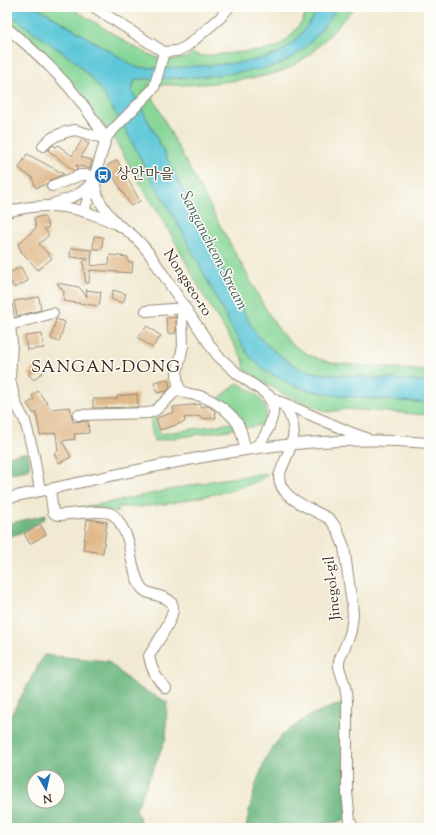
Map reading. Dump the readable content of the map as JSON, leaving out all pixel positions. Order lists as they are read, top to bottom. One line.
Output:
{"streets":{"street":["Nongseo-ro","Jinegol-gil"]},"crossings":[["Nongseo-ro","Jinegol-gil"]],"districts":["SANGAN-DONG"],"water":["Sangancheon Stream"],"places":{"bus stop":["상안마을"]},"north":"bottom"}
